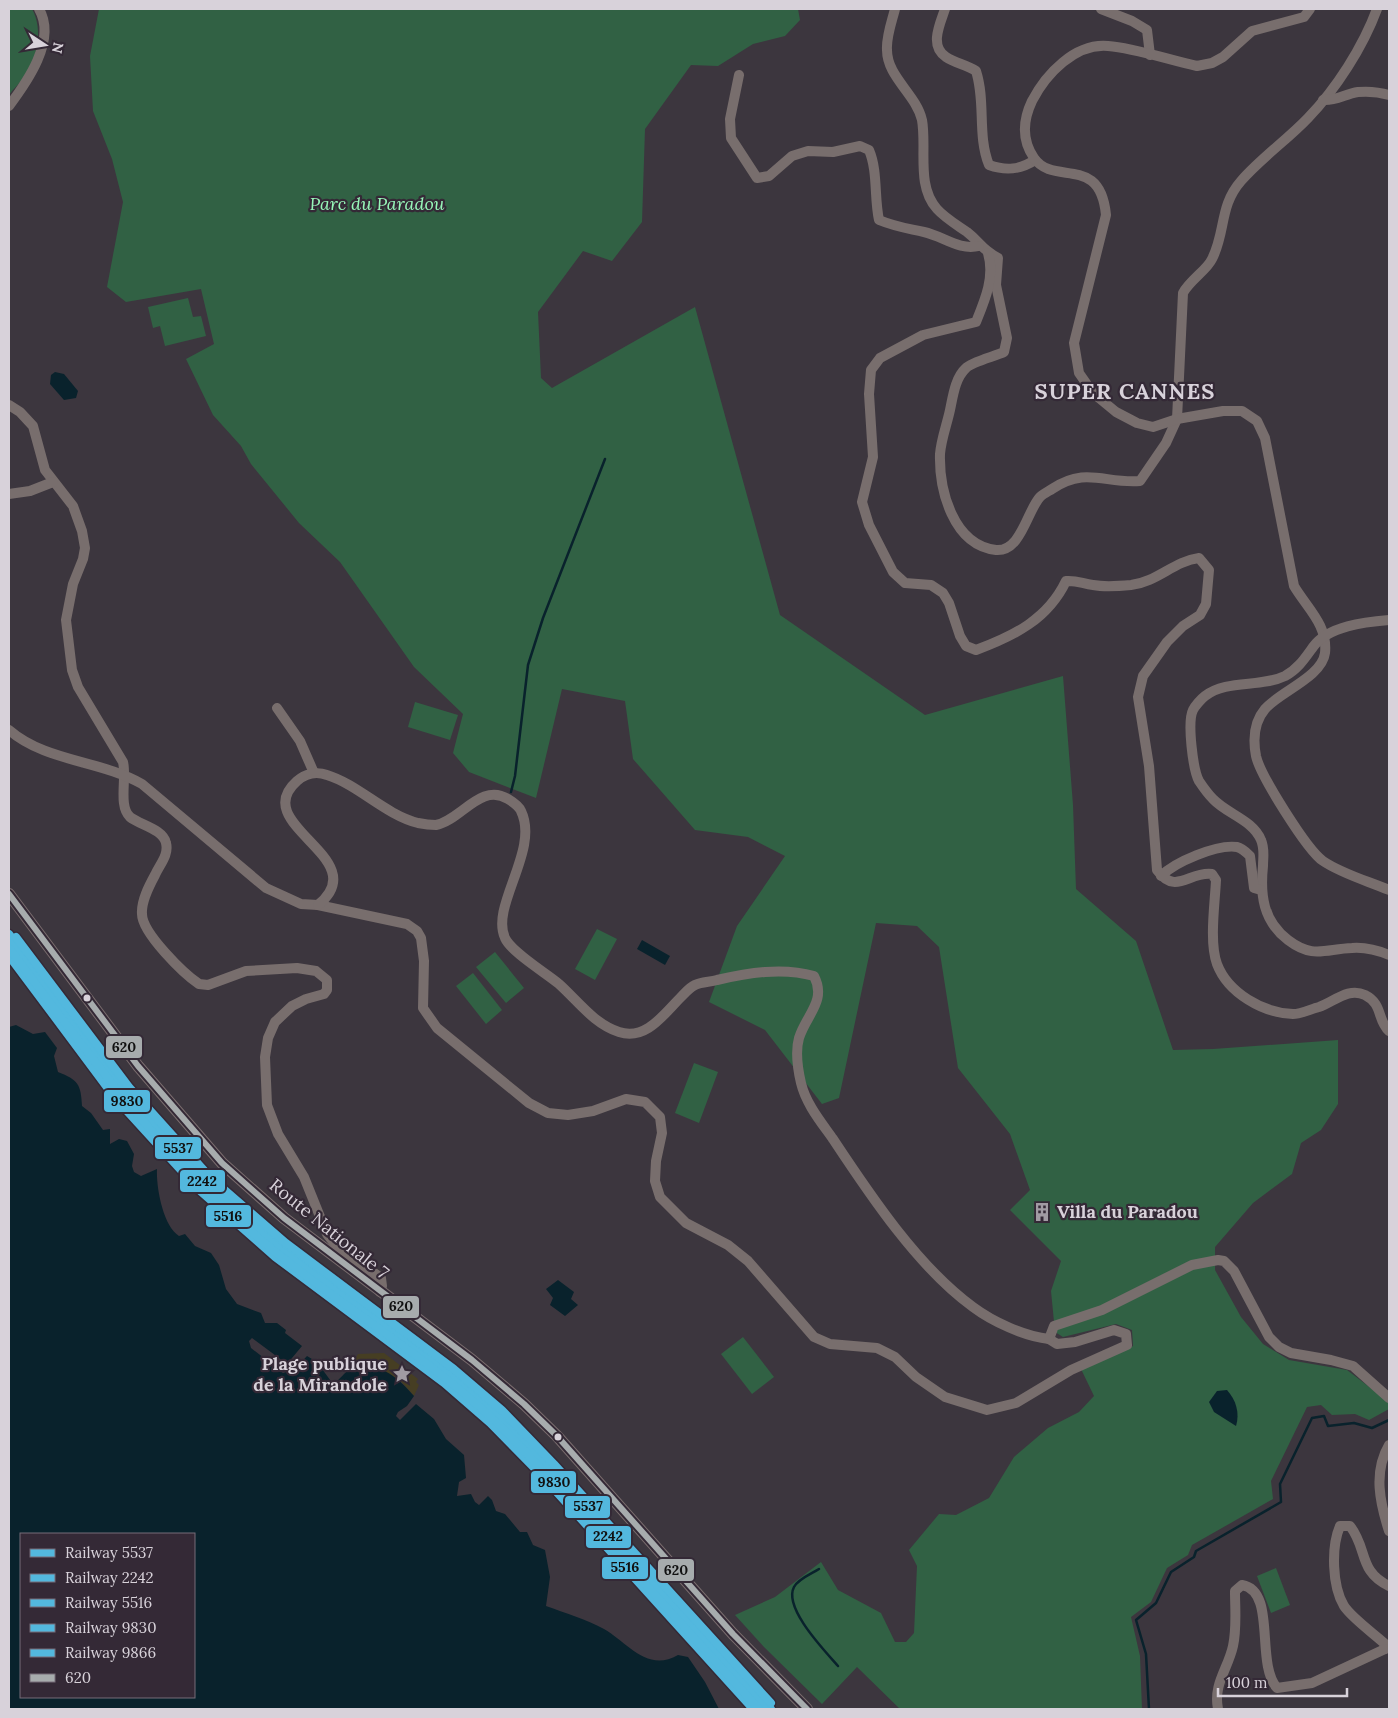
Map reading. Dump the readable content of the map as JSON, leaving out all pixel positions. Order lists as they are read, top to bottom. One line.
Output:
{"streets":{"main road":["Route Nationale 7"]},"districts":["SUPER CANNES"],"parks":["Parc du Paradou"],"places":{"building":["Villa du Paradou"],"place":["Plage publique de la Mirandole"]},"lines":["transit line 620","rail line 5537","rail line 9866","rail line 2242","rail line 9830","rail line 5516"],"legend":["Railway 5537","Railway 2242","Railway 5516","Railway 9830","Railway 9866","620"],"scale_bar":"100 m","north":"right"}
